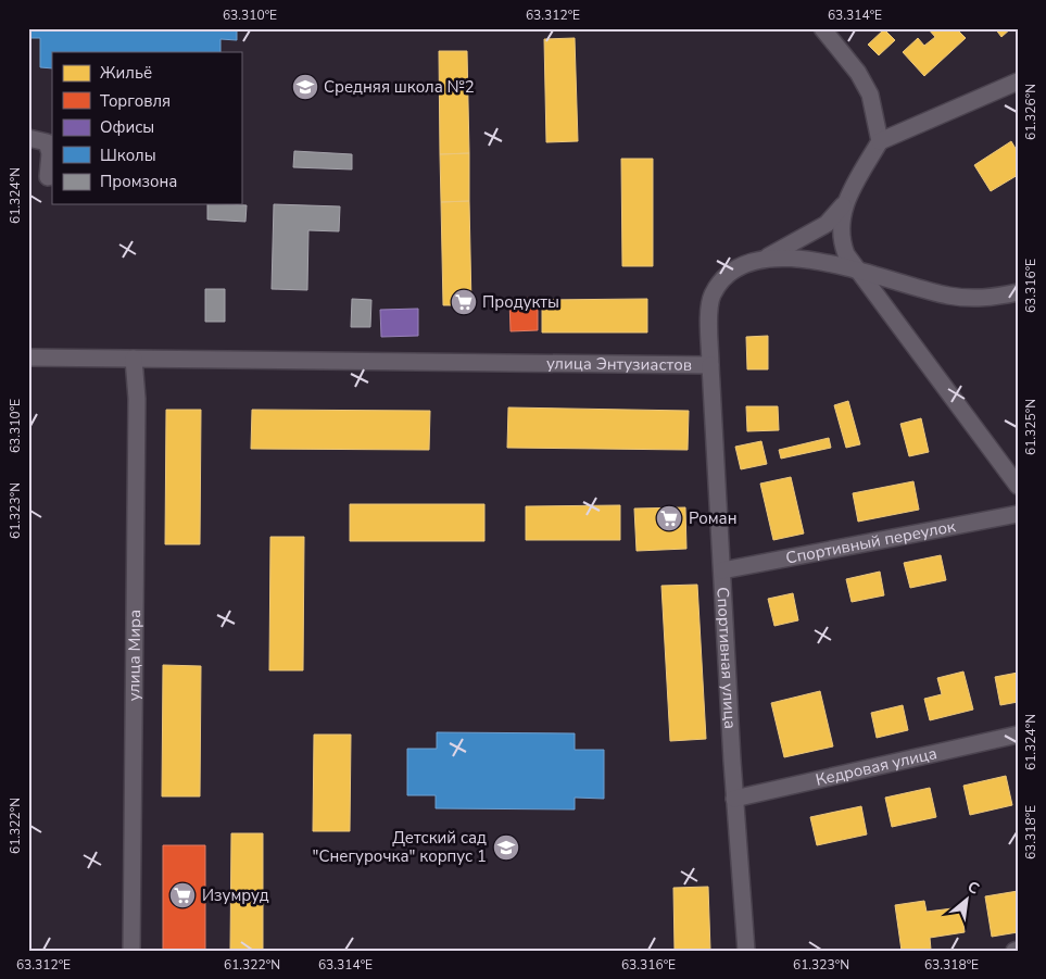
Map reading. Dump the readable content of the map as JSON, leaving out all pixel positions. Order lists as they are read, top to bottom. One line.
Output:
{"streets":{"street":["улица Энтузиастов","Спортивный переулок","улица Мира","Спортивная улица","Кедровая улица"]},"crossings":[["улица Энтузиастов","улица Мира"],["улица Энтузиастов","Спортивная улица"],["Спортивный переулок","Спортивная улица"],["Спортивная улица","Кедровая улица"]],"places":{"school or university":["Средняя школа №2","Детский сад \"Снегурочка\" корпус 1"],"supermarket":["Продукты","Роман","Изумруд"]},"legend":["Жильё","Торговля","Офисы","Школы","Промзона"],"north":"top right","coordinates":["63.310°E","63.312°E","63.314°E","61.326°N","61.324°N","63.316°E","61.325°N","61.323°N","61.322°N","63.318°E"]}
